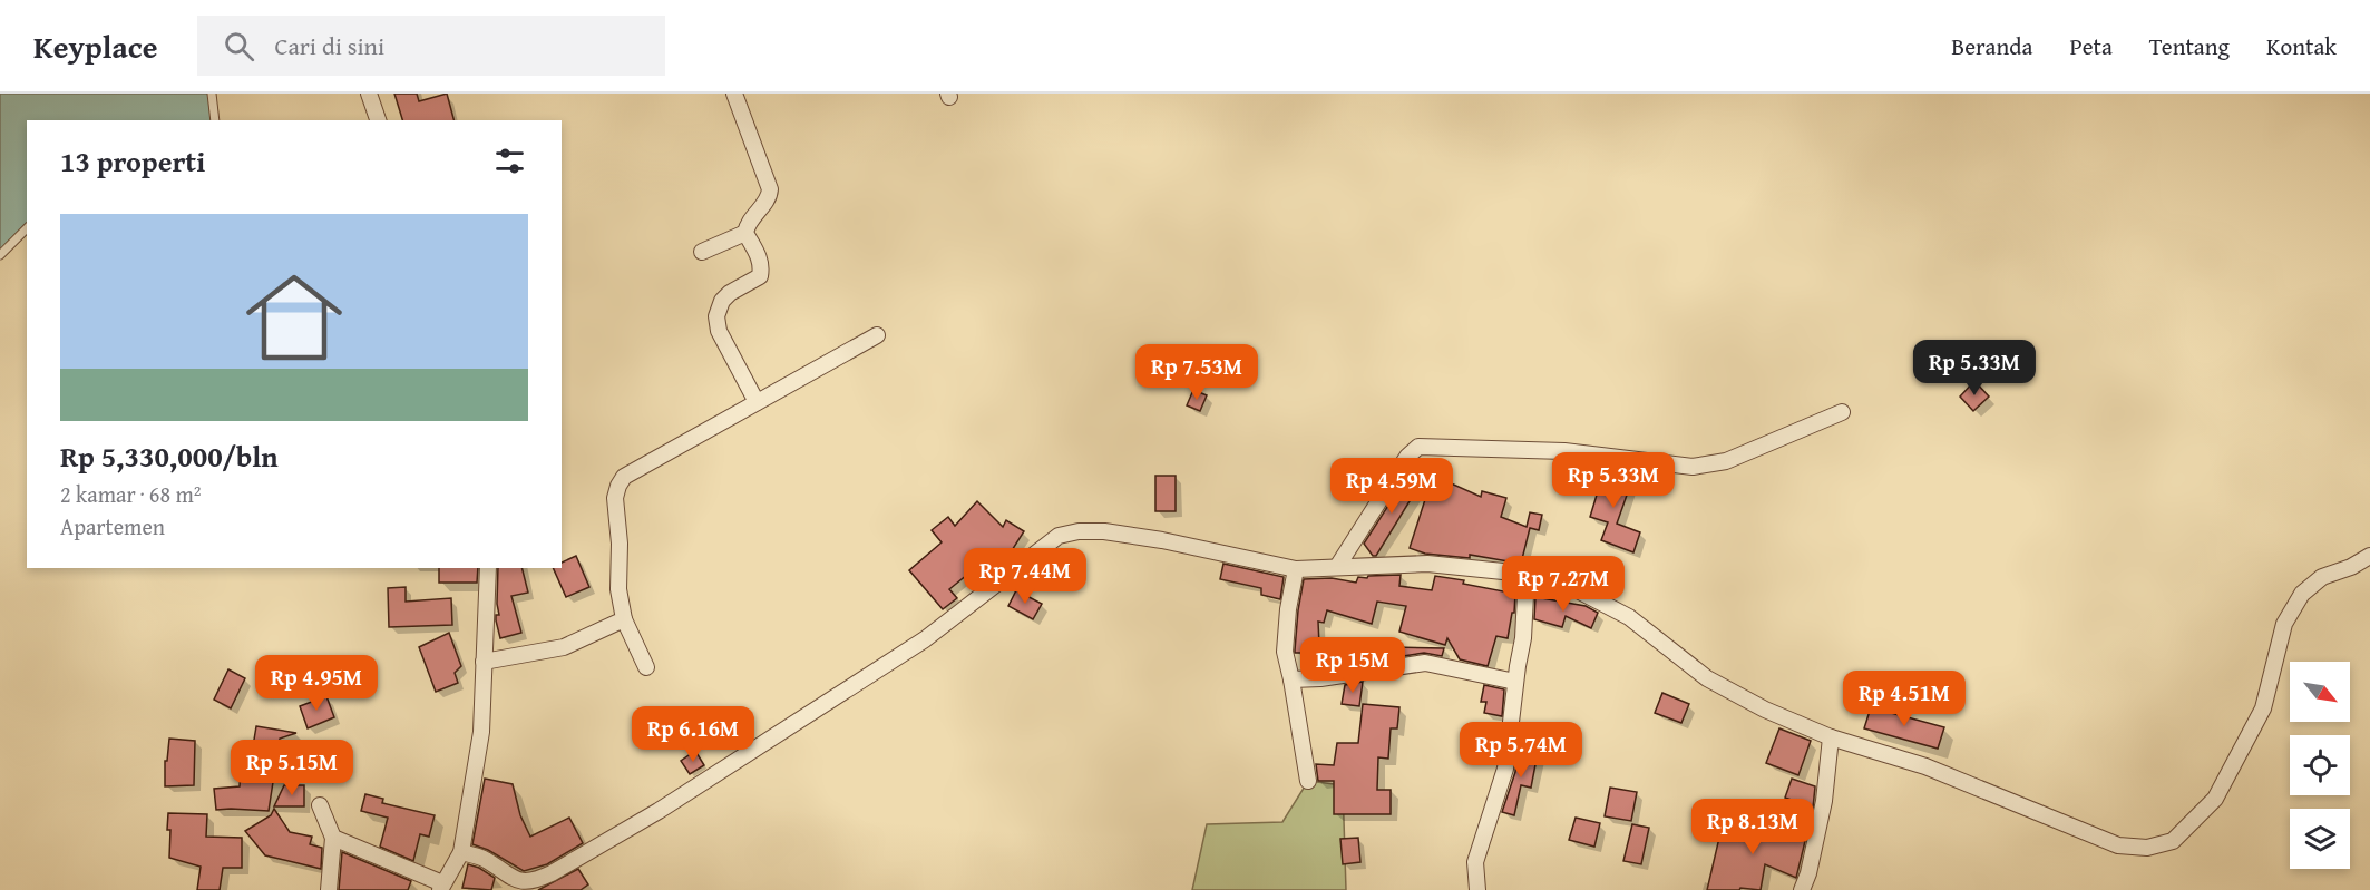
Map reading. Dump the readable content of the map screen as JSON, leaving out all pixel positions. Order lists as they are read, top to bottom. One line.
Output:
{"north":"bottom right","page":{"header":"Keyplace","search":"Cari di sini","nav":["Beranda","Peta","Tentang","Kontak"],"heading":"13 properti","list":[{"name":"Rp 5,330,000/bln","note":"2 kamar · 68 m² · Apartemen"}],"price":["Rp 5.33M","Rp 7.53M","Rp 5.33M","Rp 4.59M","Rp 7.44M","Rp 7.27M","Rp 15M","Rp 4.95M","Rp 4.51M","Rp 6.16M","Rp 5.74M","Rp 5.15M","Rp 8.13M"]}}
